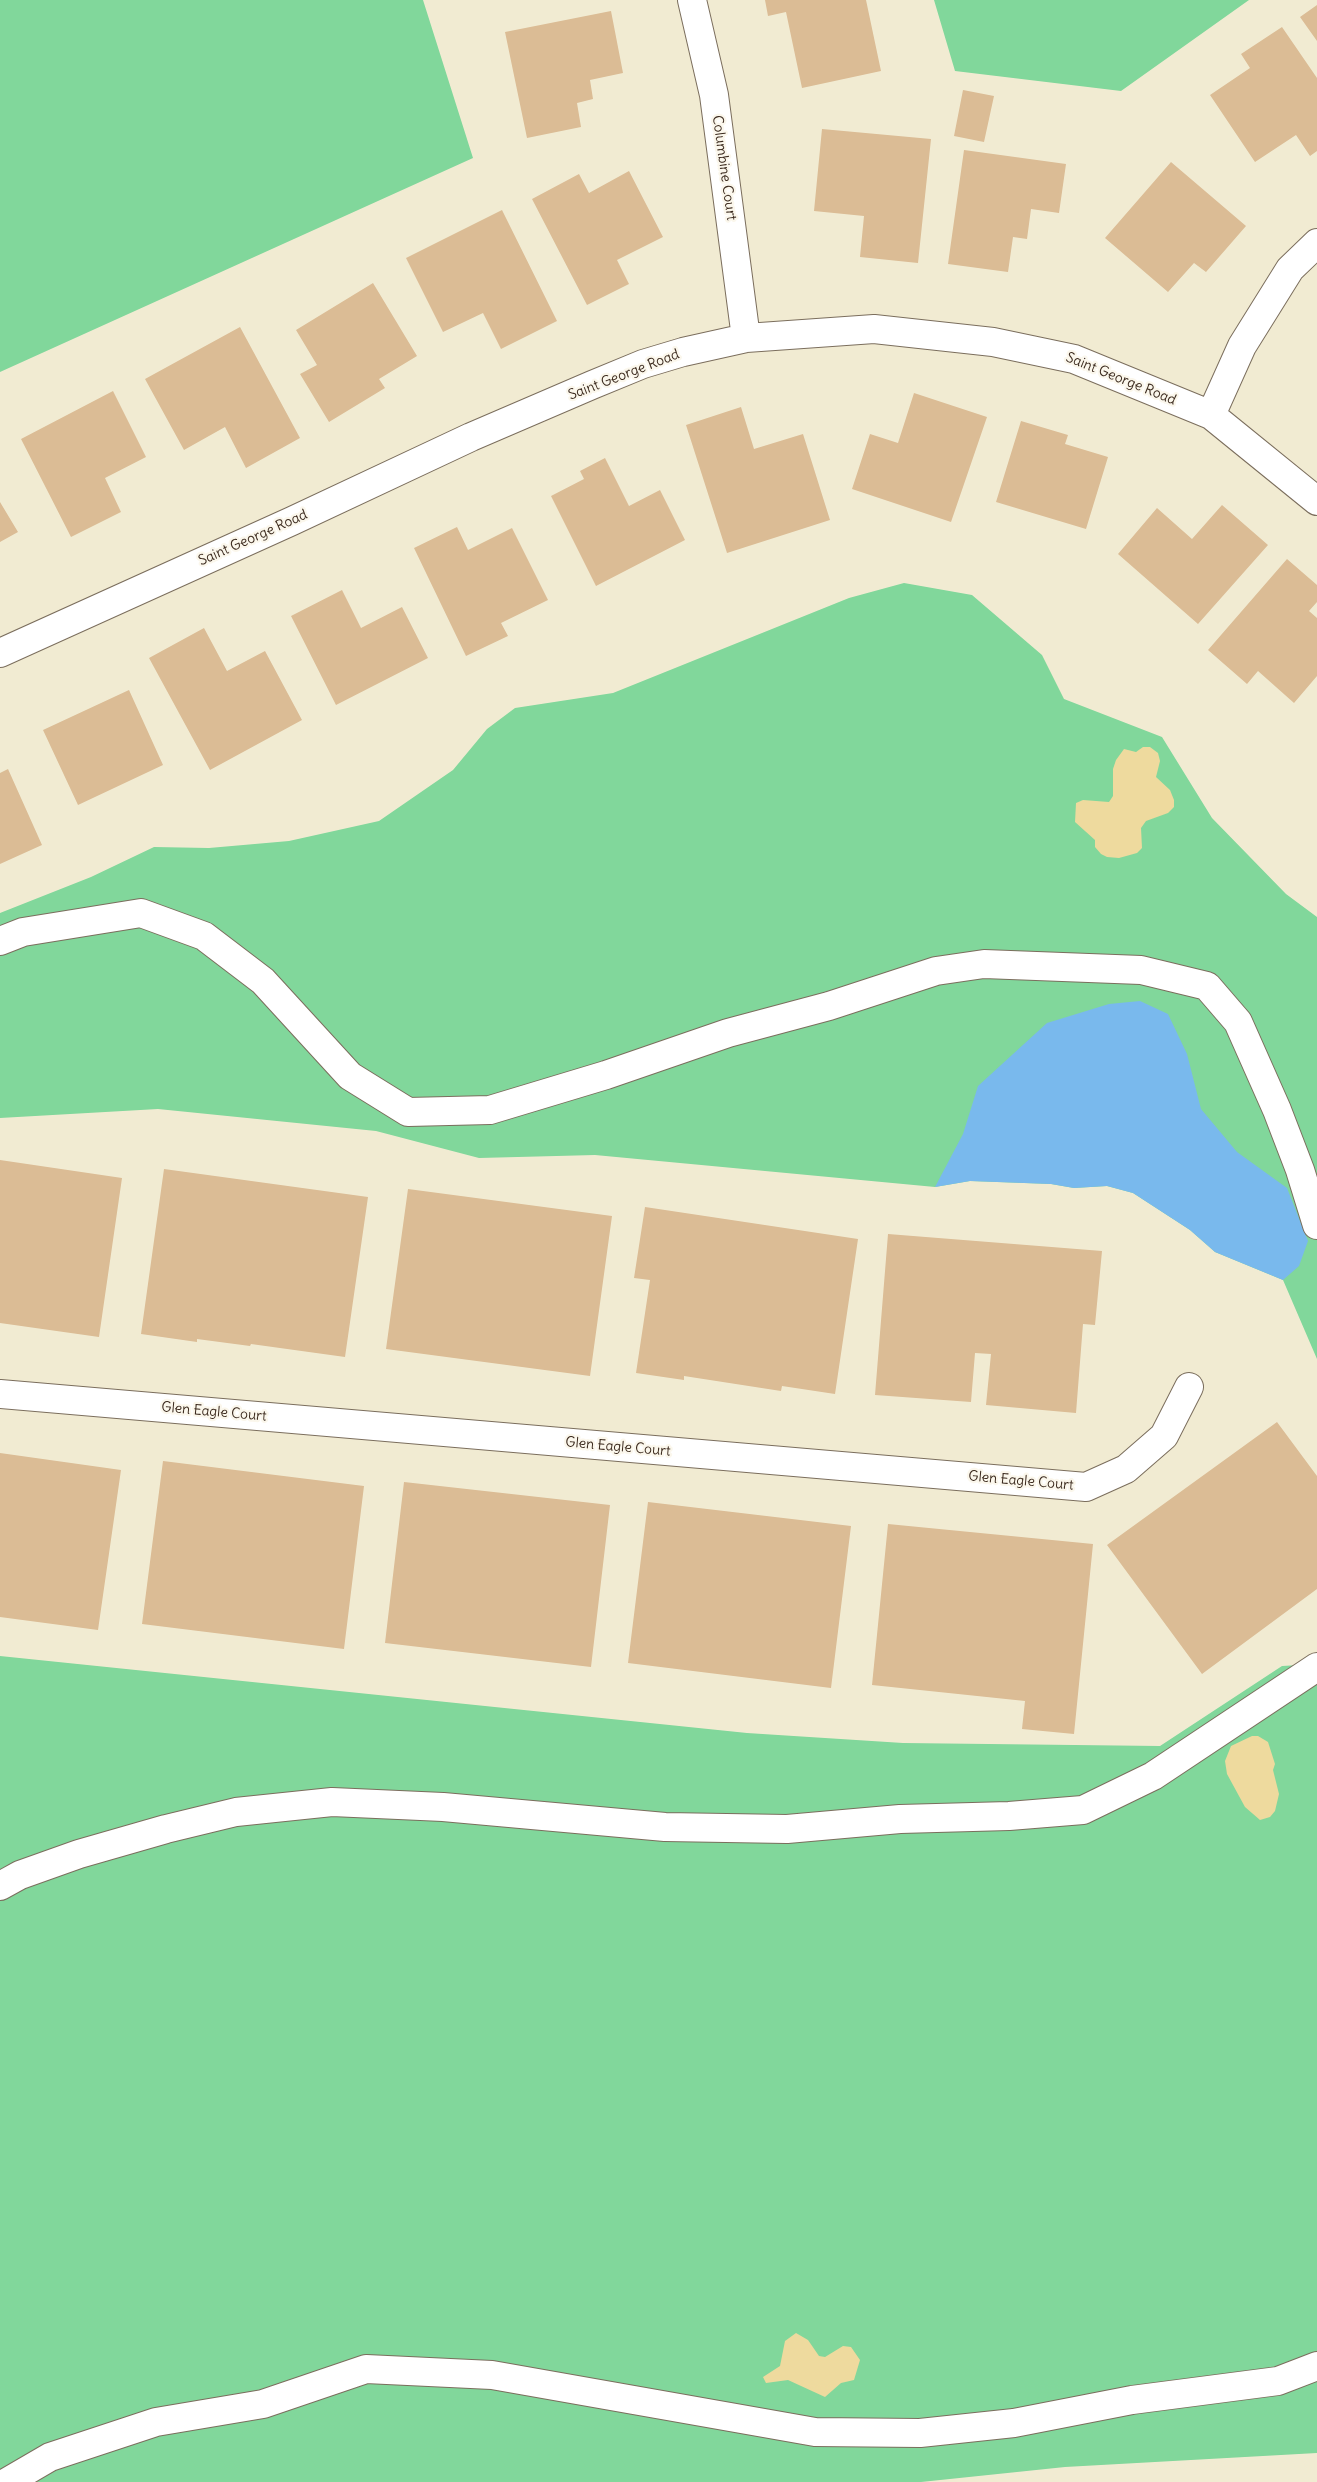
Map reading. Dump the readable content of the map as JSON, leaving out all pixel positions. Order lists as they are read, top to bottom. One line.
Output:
{"streets":{"street":["Columbine Court","Saint George Road","Glen Eagle Court"]},"crossings":[["Columbine Court","Saint George Road"]]}
